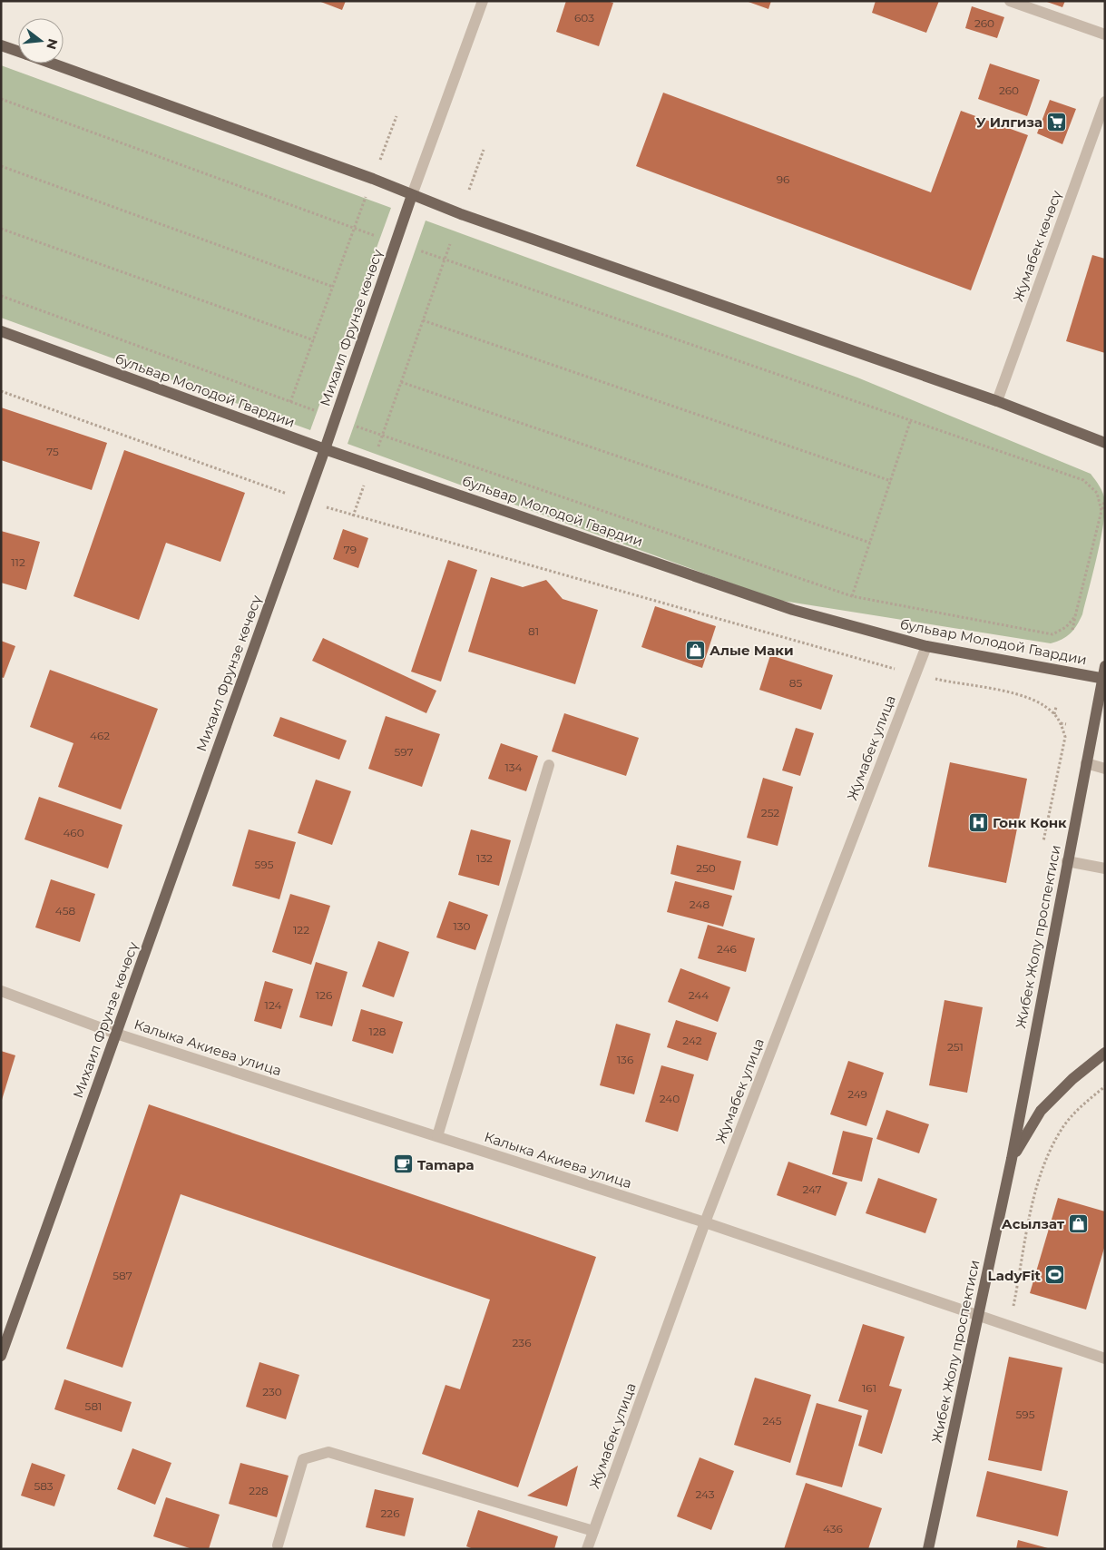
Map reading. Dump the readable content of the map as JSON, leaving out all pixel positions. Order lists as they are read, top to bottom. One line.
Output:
{"streets":{"main road":["Михаил Фрунзе көчөсү","бульвар Молодой Гвардии","Жибек Жолу проспектиси"],"street":["Жумабек көчөсү","Жумабек улица","Калыка Акиева улица"]},"crossings":[["Михаил Фрунзе көчөсү","бульвар Молодой Гвардии"],["Михаил Фрунзе көчөсү","Калыка Акиева улица"],["бульвар Молодой Гвардии","Жумабек улица"],["бульвар Молодой Гвардии","Жибек Жолу проспектиси"],["Жумабек улица","Калыка Акиева улица"],["Жибек Жолу проспектиси","Калыка Акиева улица"]],"places":{"supermarket":["У Илгиза"],"shop":["Алые Маки","Асылзат"],"hospital":["Гонк Конк"],"cafe":["Tamaра"],"sports":["LadyFit"]},"house_numbers":["603","260","260","96","75","79","112","81","85","462","597","134","252","460","132","595","250","248","458","130","122","246","126","244","124","128","242","251","136","249","240","247","587","236","161","230","581","595","245","583","228","243","226","436"],"north":"right"}
